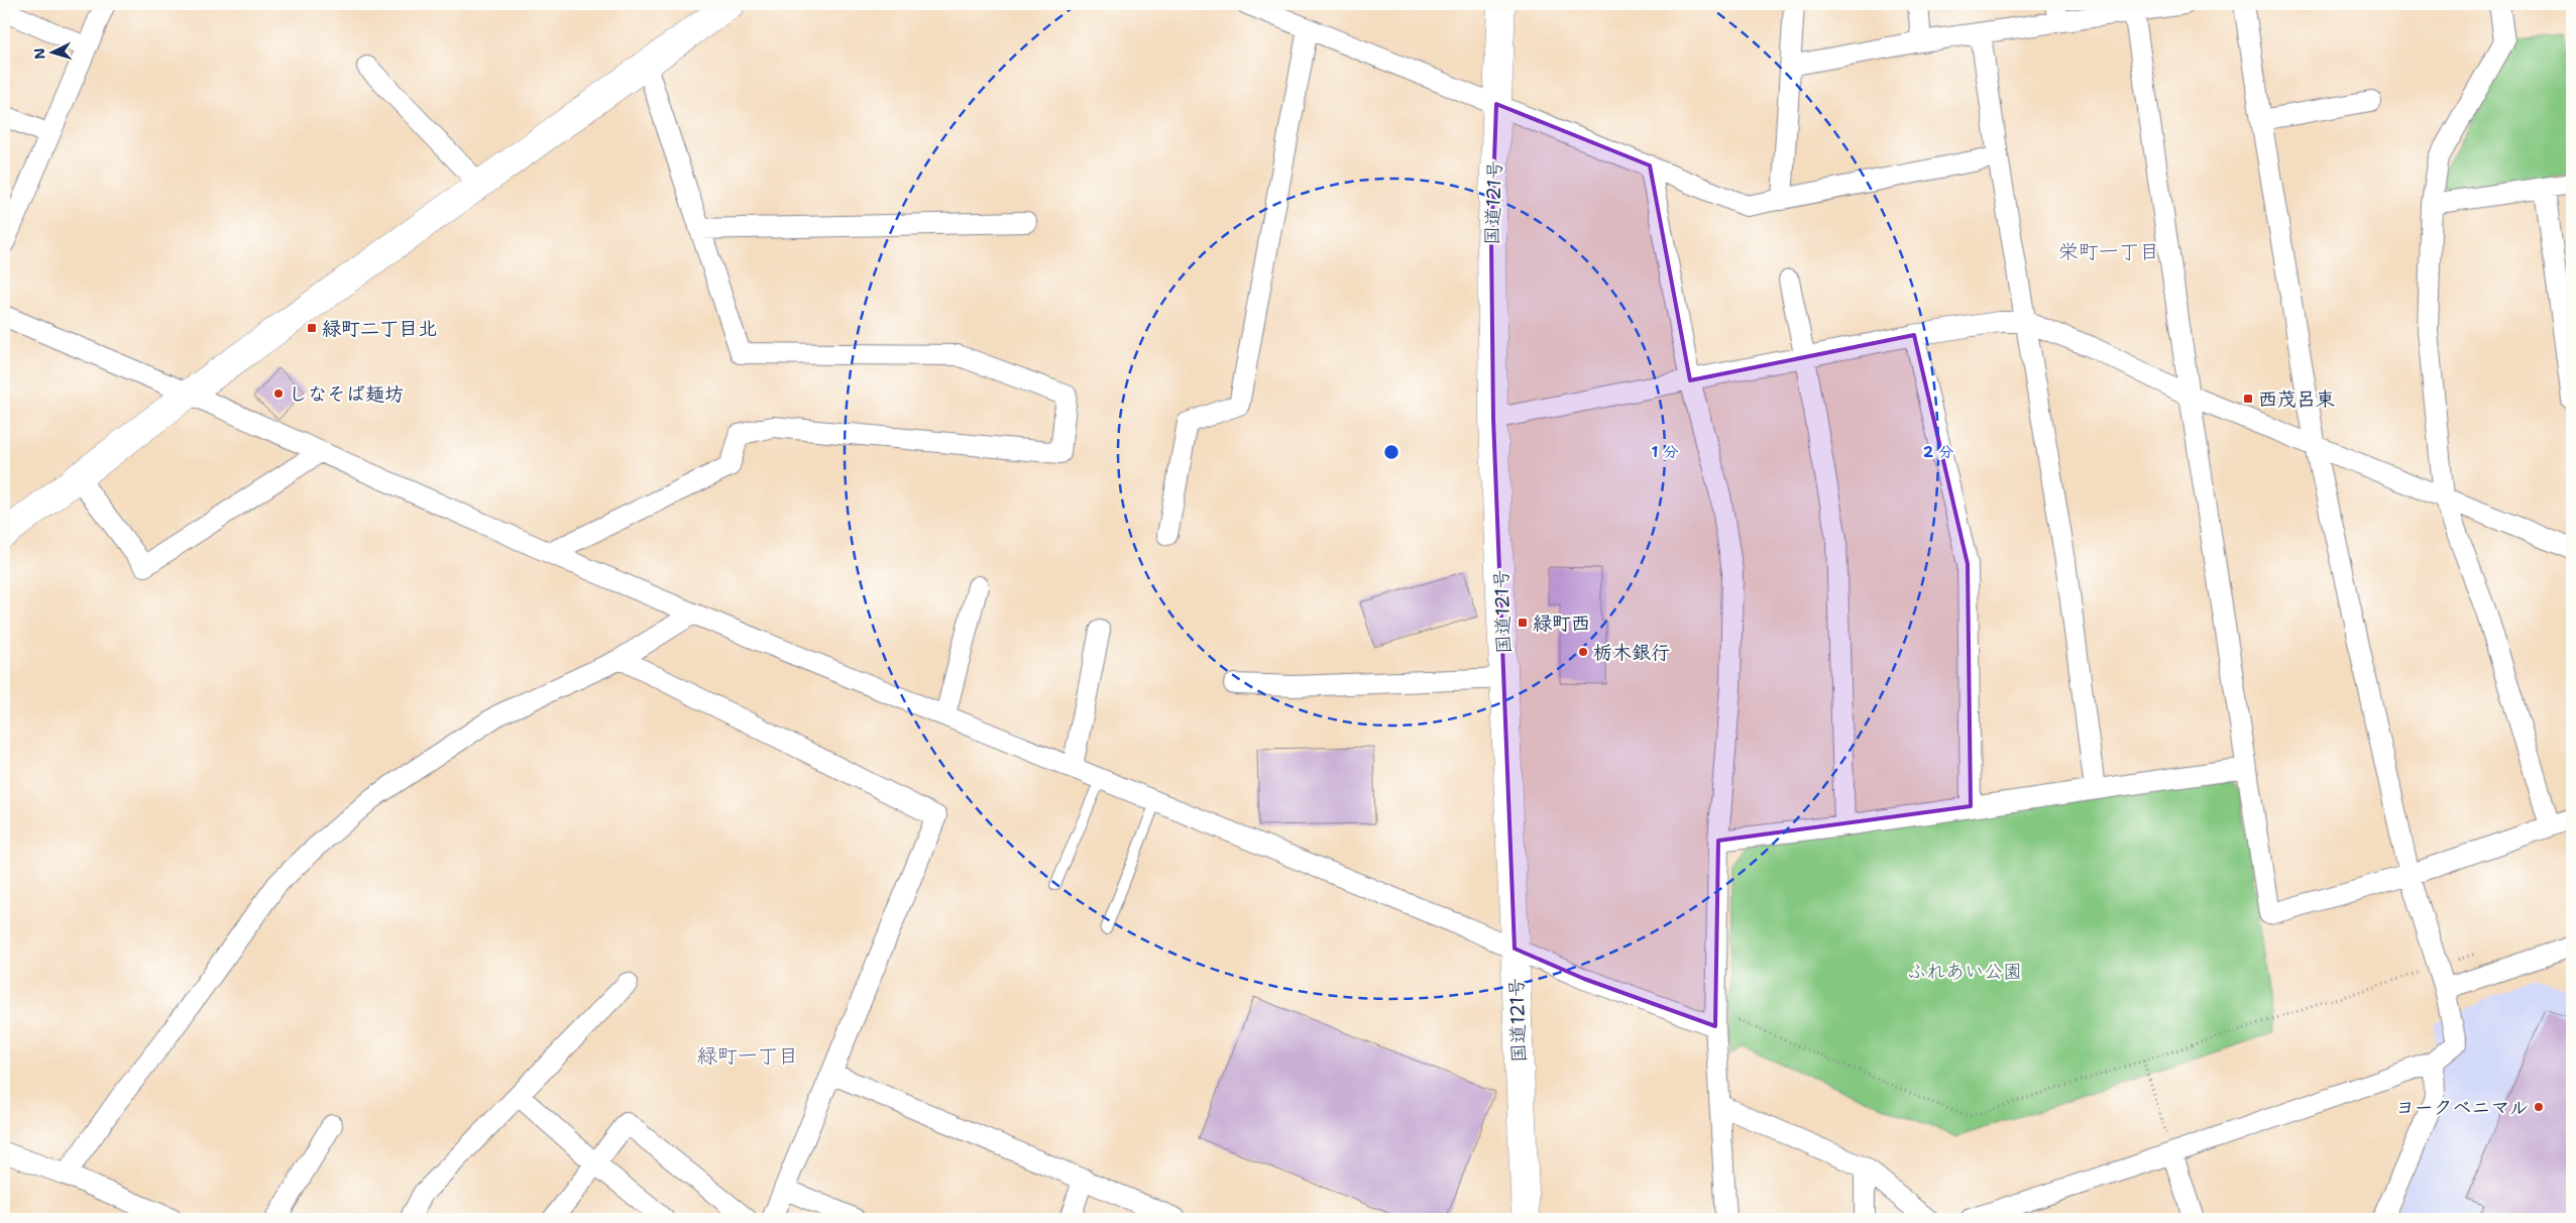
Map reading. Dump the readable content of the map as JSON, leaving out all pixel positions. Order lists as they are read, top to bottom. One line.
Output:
{"streets":{"main road":["国道121号"]},"districts":["栄町一丁目","緑町一丁目"],"parks":["ふれあい公園"],"places":{"transit":["緑町二丁目北","西茂呂東","緑町西"],"other":["しなそば麺坊","栃木銀行","ヨークベニマル"]},"north":"left","rings":["1 分","2 分"]}
